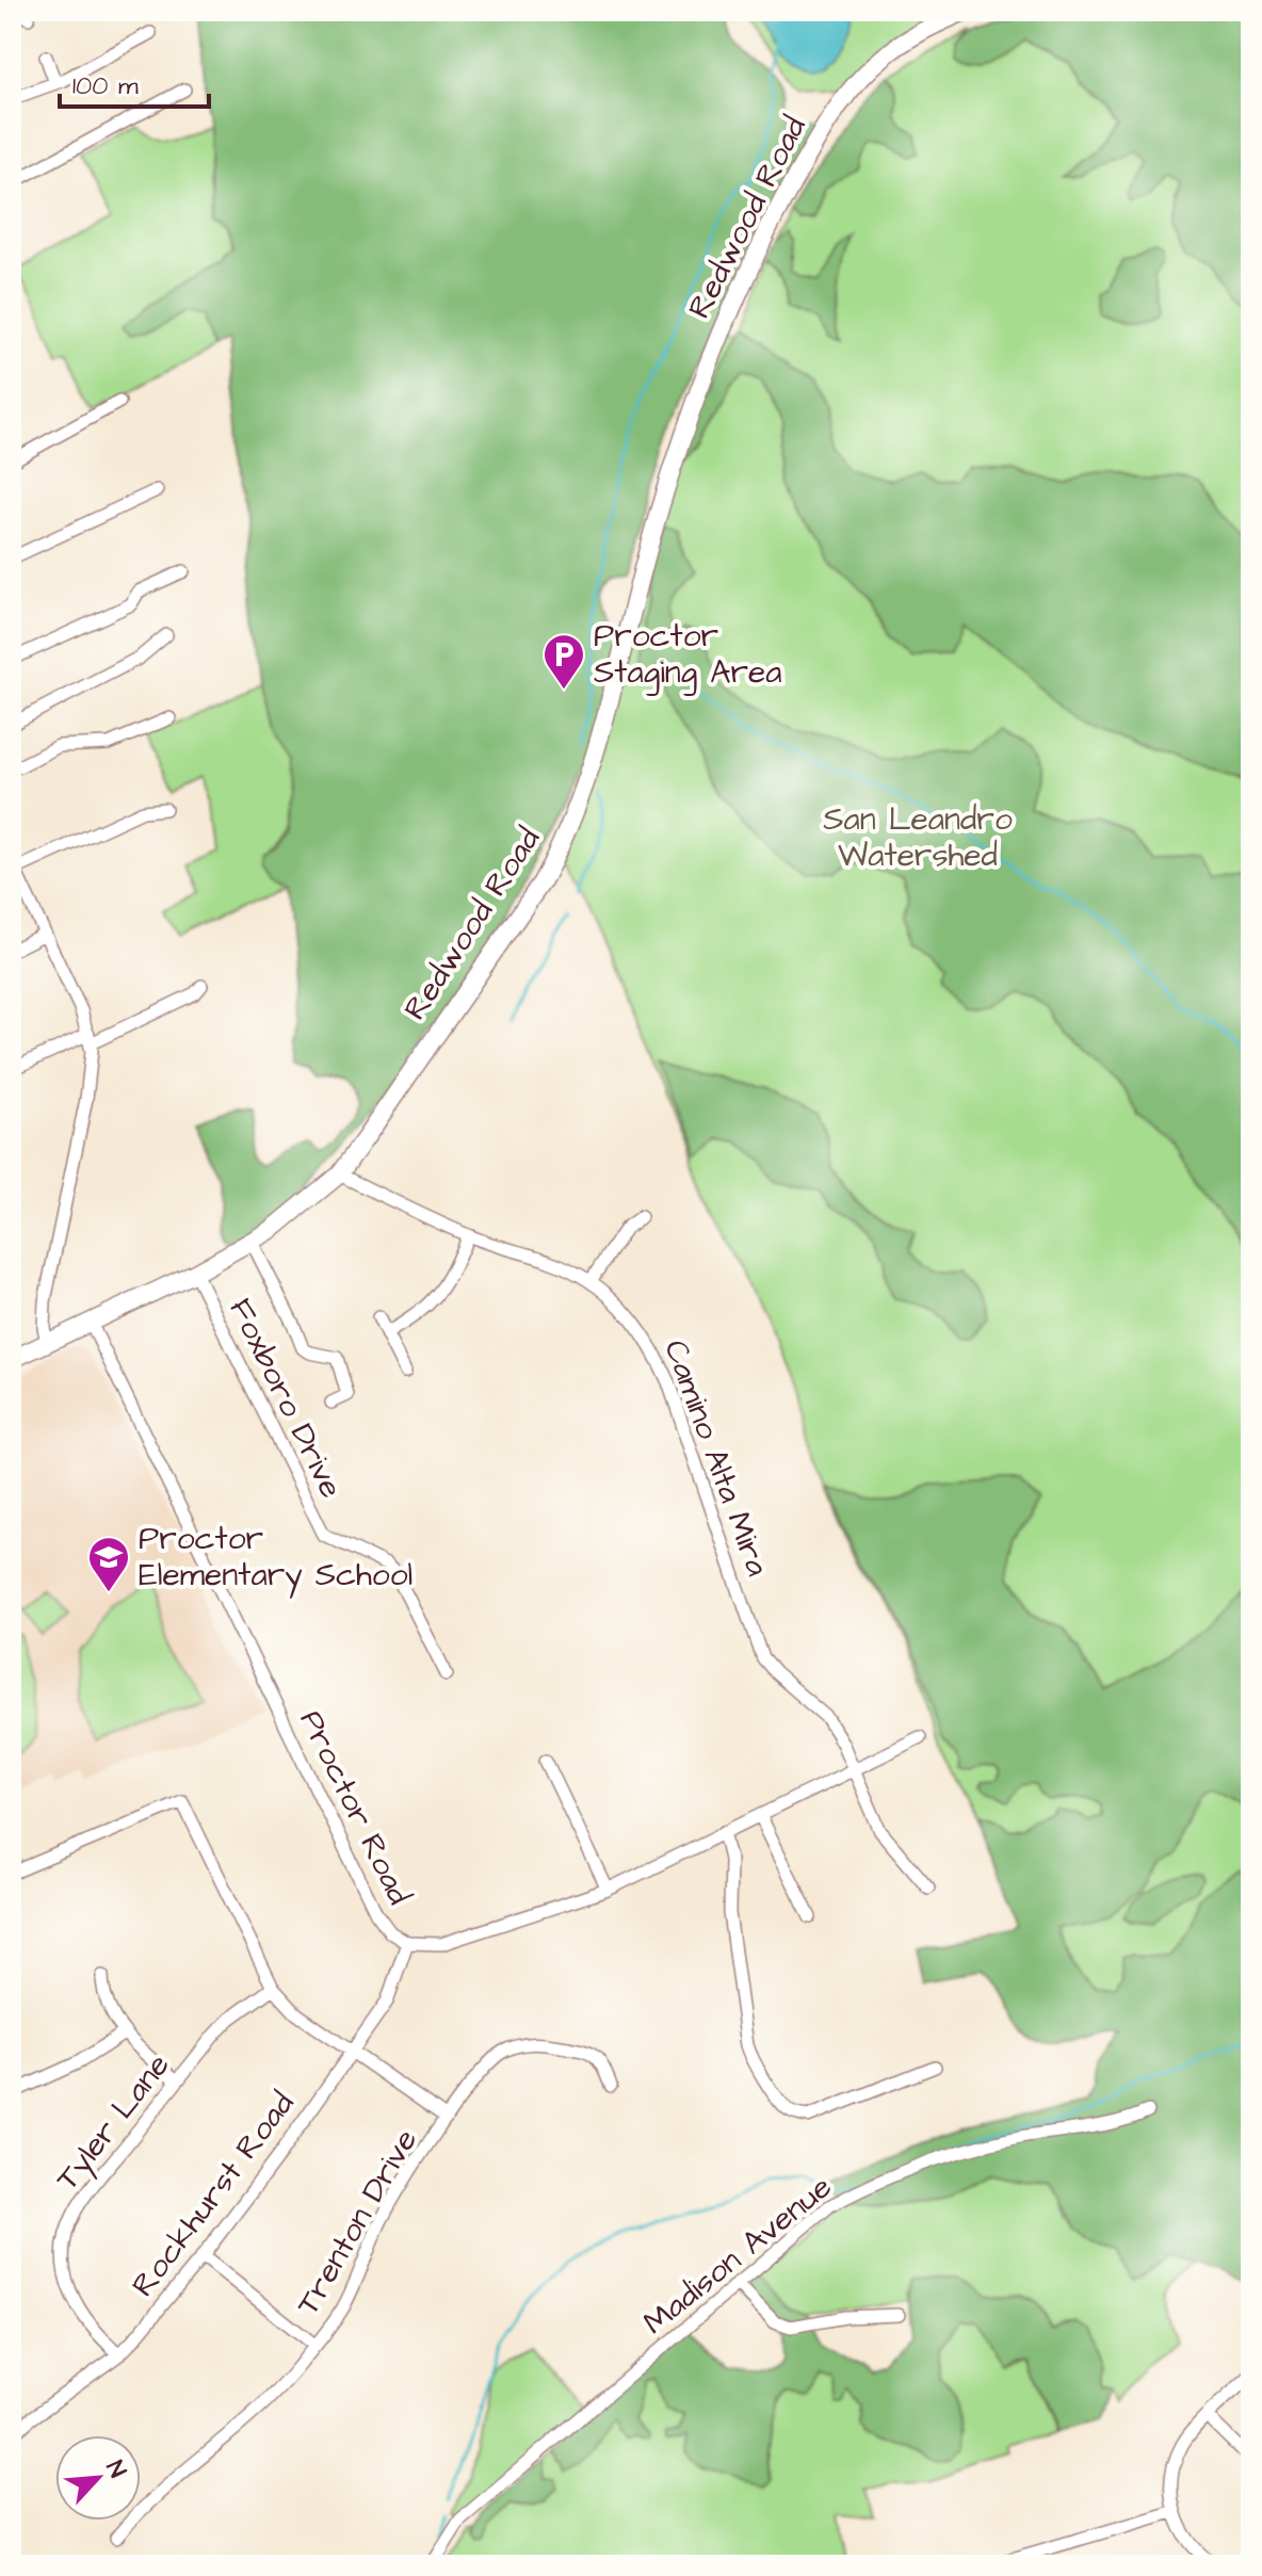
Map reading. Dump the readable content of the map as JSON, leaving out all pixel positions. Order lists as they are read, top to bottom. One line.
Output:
{"streets":{"main road":["Redwood Road"],"street":["Foxboro Drive","Camino Alta Mira","Proctor Road","Tyler Lane","Rockhurst Road","Trenton Drive","Madison Avenue"]},"crossings":[["Redwood Road","Foxboro Drive"],["Redwood Road","Camino Alta Mira"],["Redwood Road","Proctor Road"],["Camino Alta Mira","Proctor Road"],["Proctor Road","Rockhurst Road"],["Tyler Lane","Rockhurst Road"]],"parks":["San Leandro Watershed"],"places":{"parking":["Proctor Staging Area"],"school or university":["Proctor Elementary School"]},"scale_bar":"100 m","north":"top right"}
